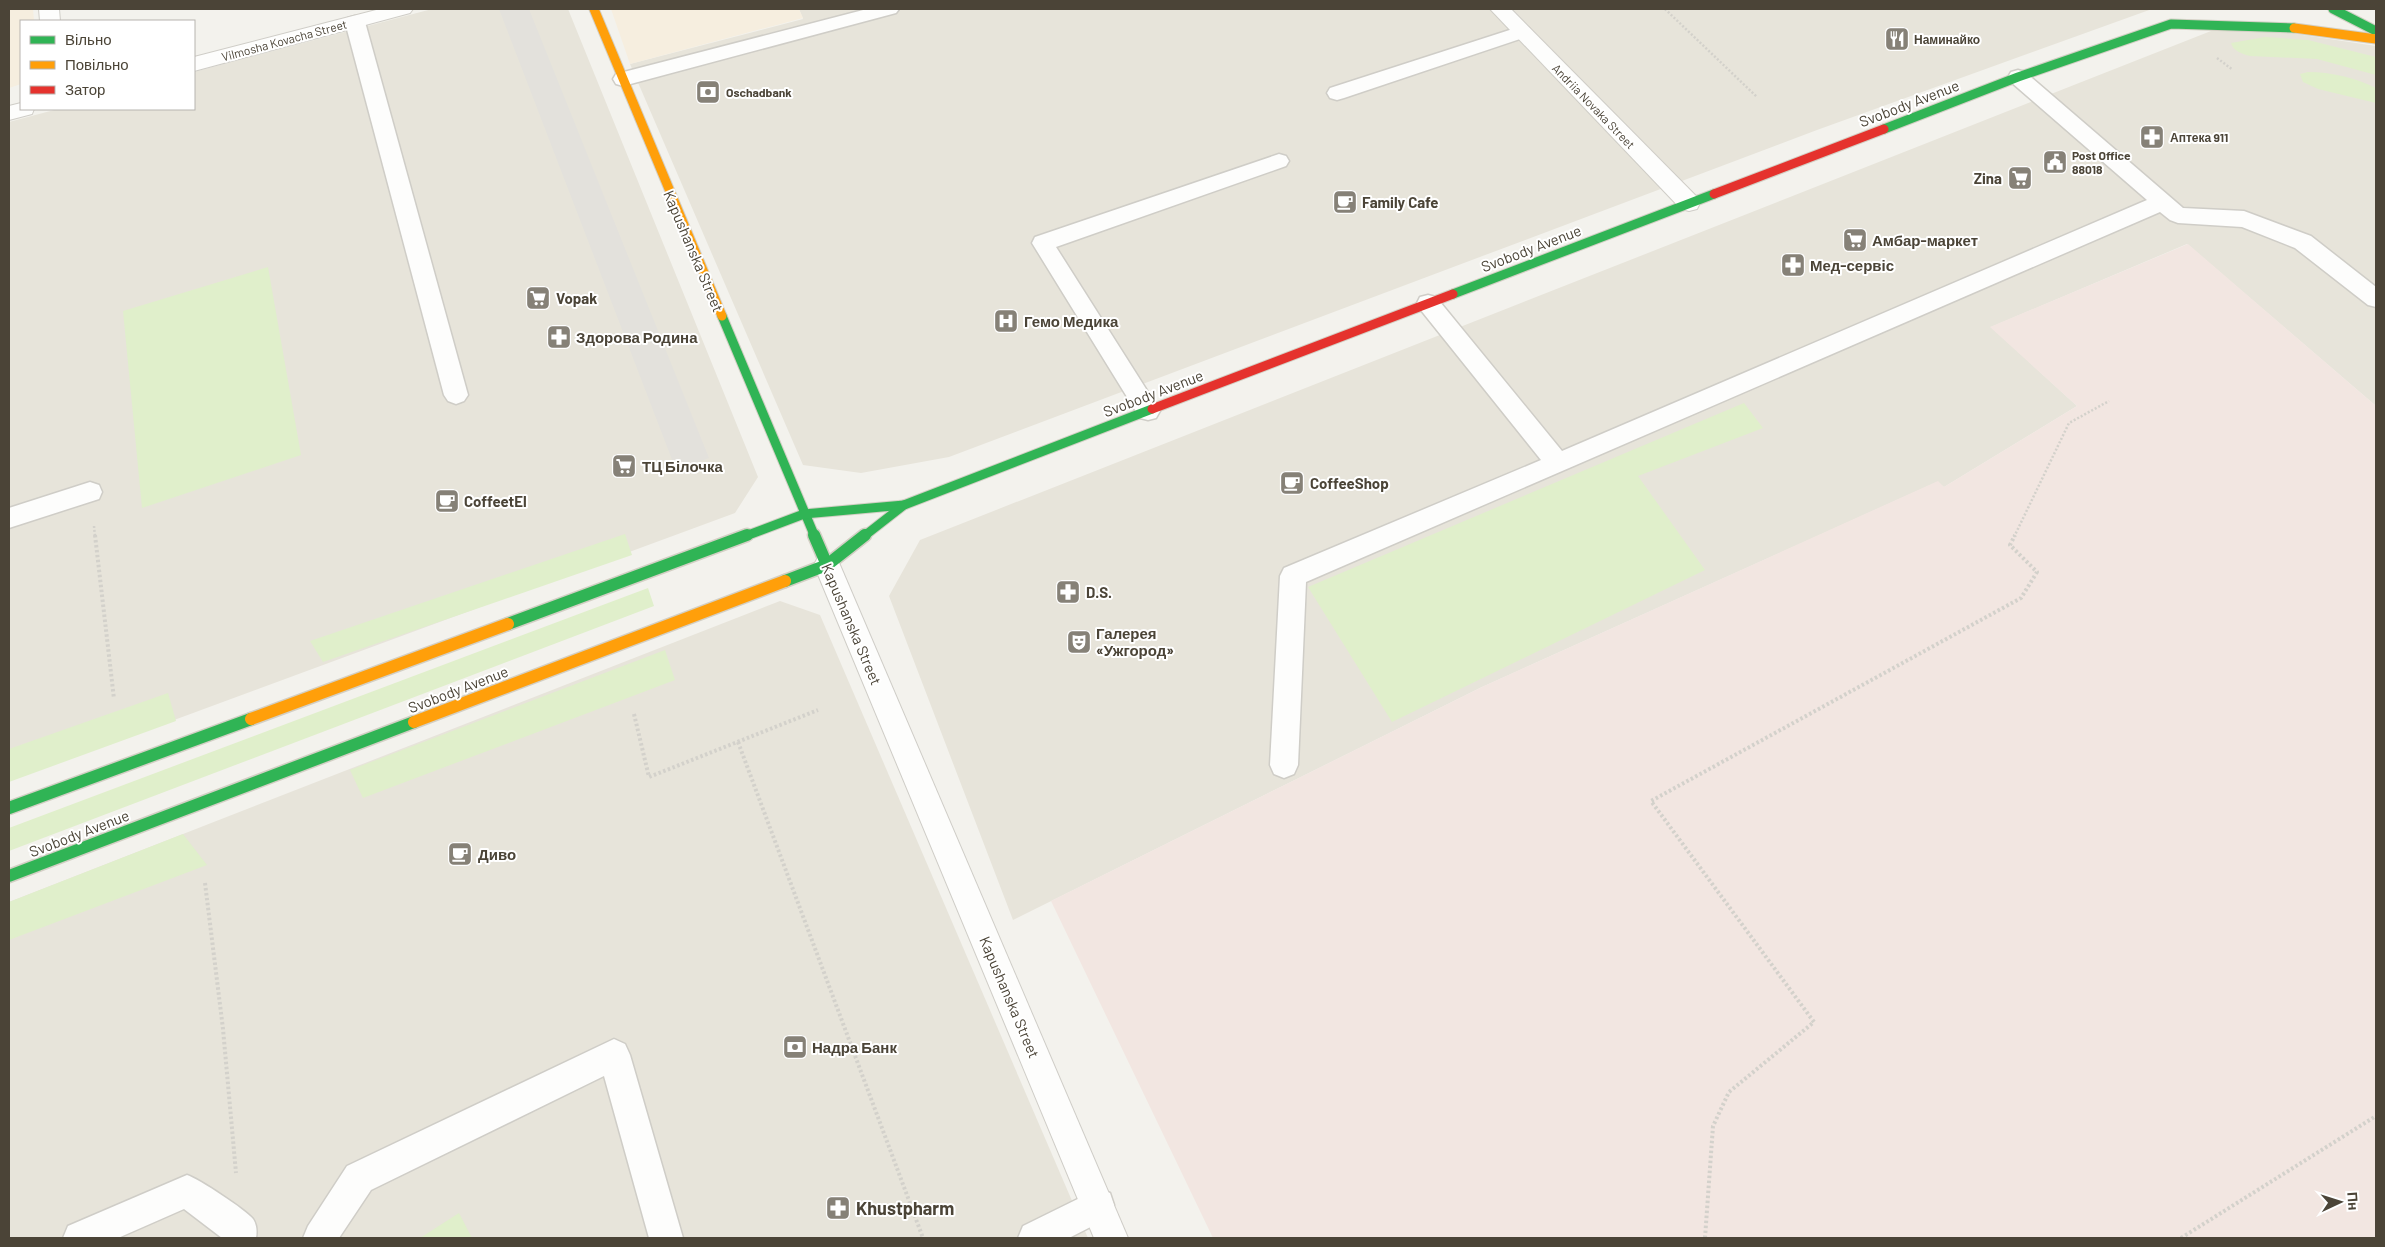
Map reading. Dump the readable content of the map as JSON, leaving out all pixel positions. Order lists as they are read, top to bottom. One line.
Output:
{"streets":{"main road":["Svobody Avenue","Kapushanska Street"],"street":["Vilmosha Kovacha Street","Andriia Novaka Street"]},"crossings":[["Svobody Avenue","Andriia Novaka Street"],["Svobody Avenue","Kapushanska Street"]],"places":{"restaurant":["Наминайко"],"bank":["Oschadbank","Надра Банк"],"pharmacy":["Аптека 911","Мед-сервіс","Здорова Родина","D.S.","Khustpharm"],"public building":["Post Office 88018"],"supermarket":["Zina","Амбар-маркет","Vopak","ТЦ Білочка"],"cafe":["Family Cafe","CoffeeShop","CoffeetEl","Диво"],"hospital":["Гемо Медика"],"theatre":["Галерея «Ужгород»"]},"legend":["Вільно","Повільно","Затор"],"north":"right"}
